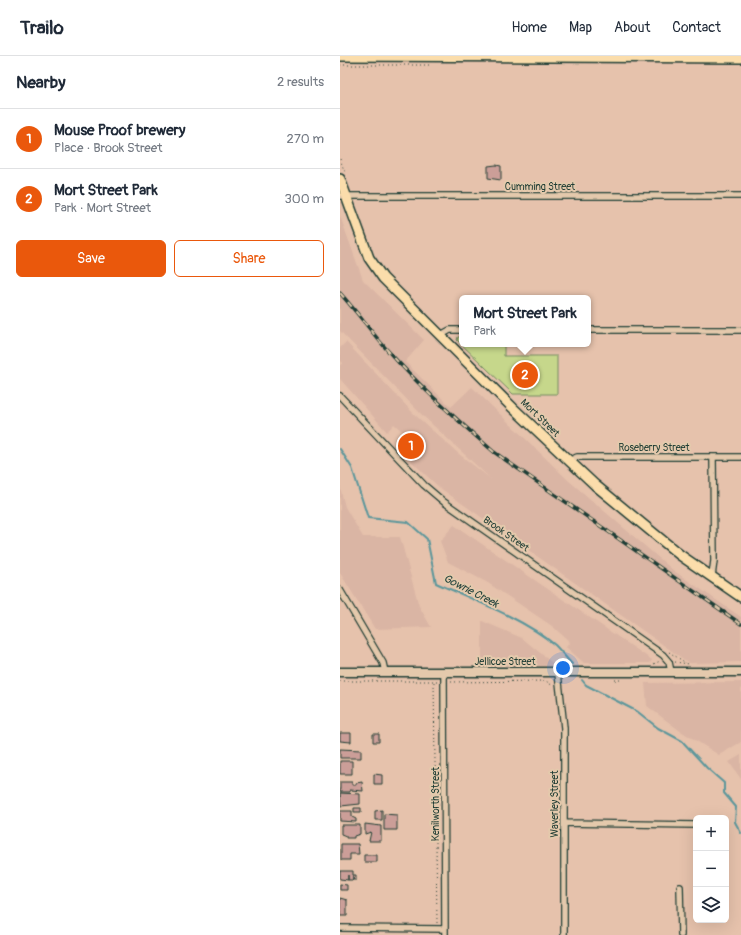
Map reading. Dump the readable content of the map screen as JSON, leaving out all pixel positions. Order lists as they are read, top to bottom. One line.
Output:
{"streets":{"main road":["Mort Street","Jellicoe Street"],"street":["Cumming Street","Roseberry Street","Brook Street","Kenilworth Street","Waverley Street"]},"crossings":[["Cumming Street","Mort Street"],["Mort Street","Roseberry Street"],["Brook Street","Jellicoe Street"],["Jellicoe Street","Kenilworth Street"],["Jellicoe Street","Waverley Street"]],"water":["Gowrie Creek"],"page":{"header":"Trailo","nav":["Home","Map","About","Contact"],"heading":["Nearby","2 results"],"list":[{"mark":"1","name":"Mouse Proof brewery","note":"Place · Brook Street","value":"270 m"},{"mark":"2","name":"Mort Street Park","note":"Park · Mort Street","value":"300 m"}],"buttons":["Save","Share"],"popup":["Mort Street Park","Park"],"pins":["2","1"],"map_buttons":["+","−"]}}
